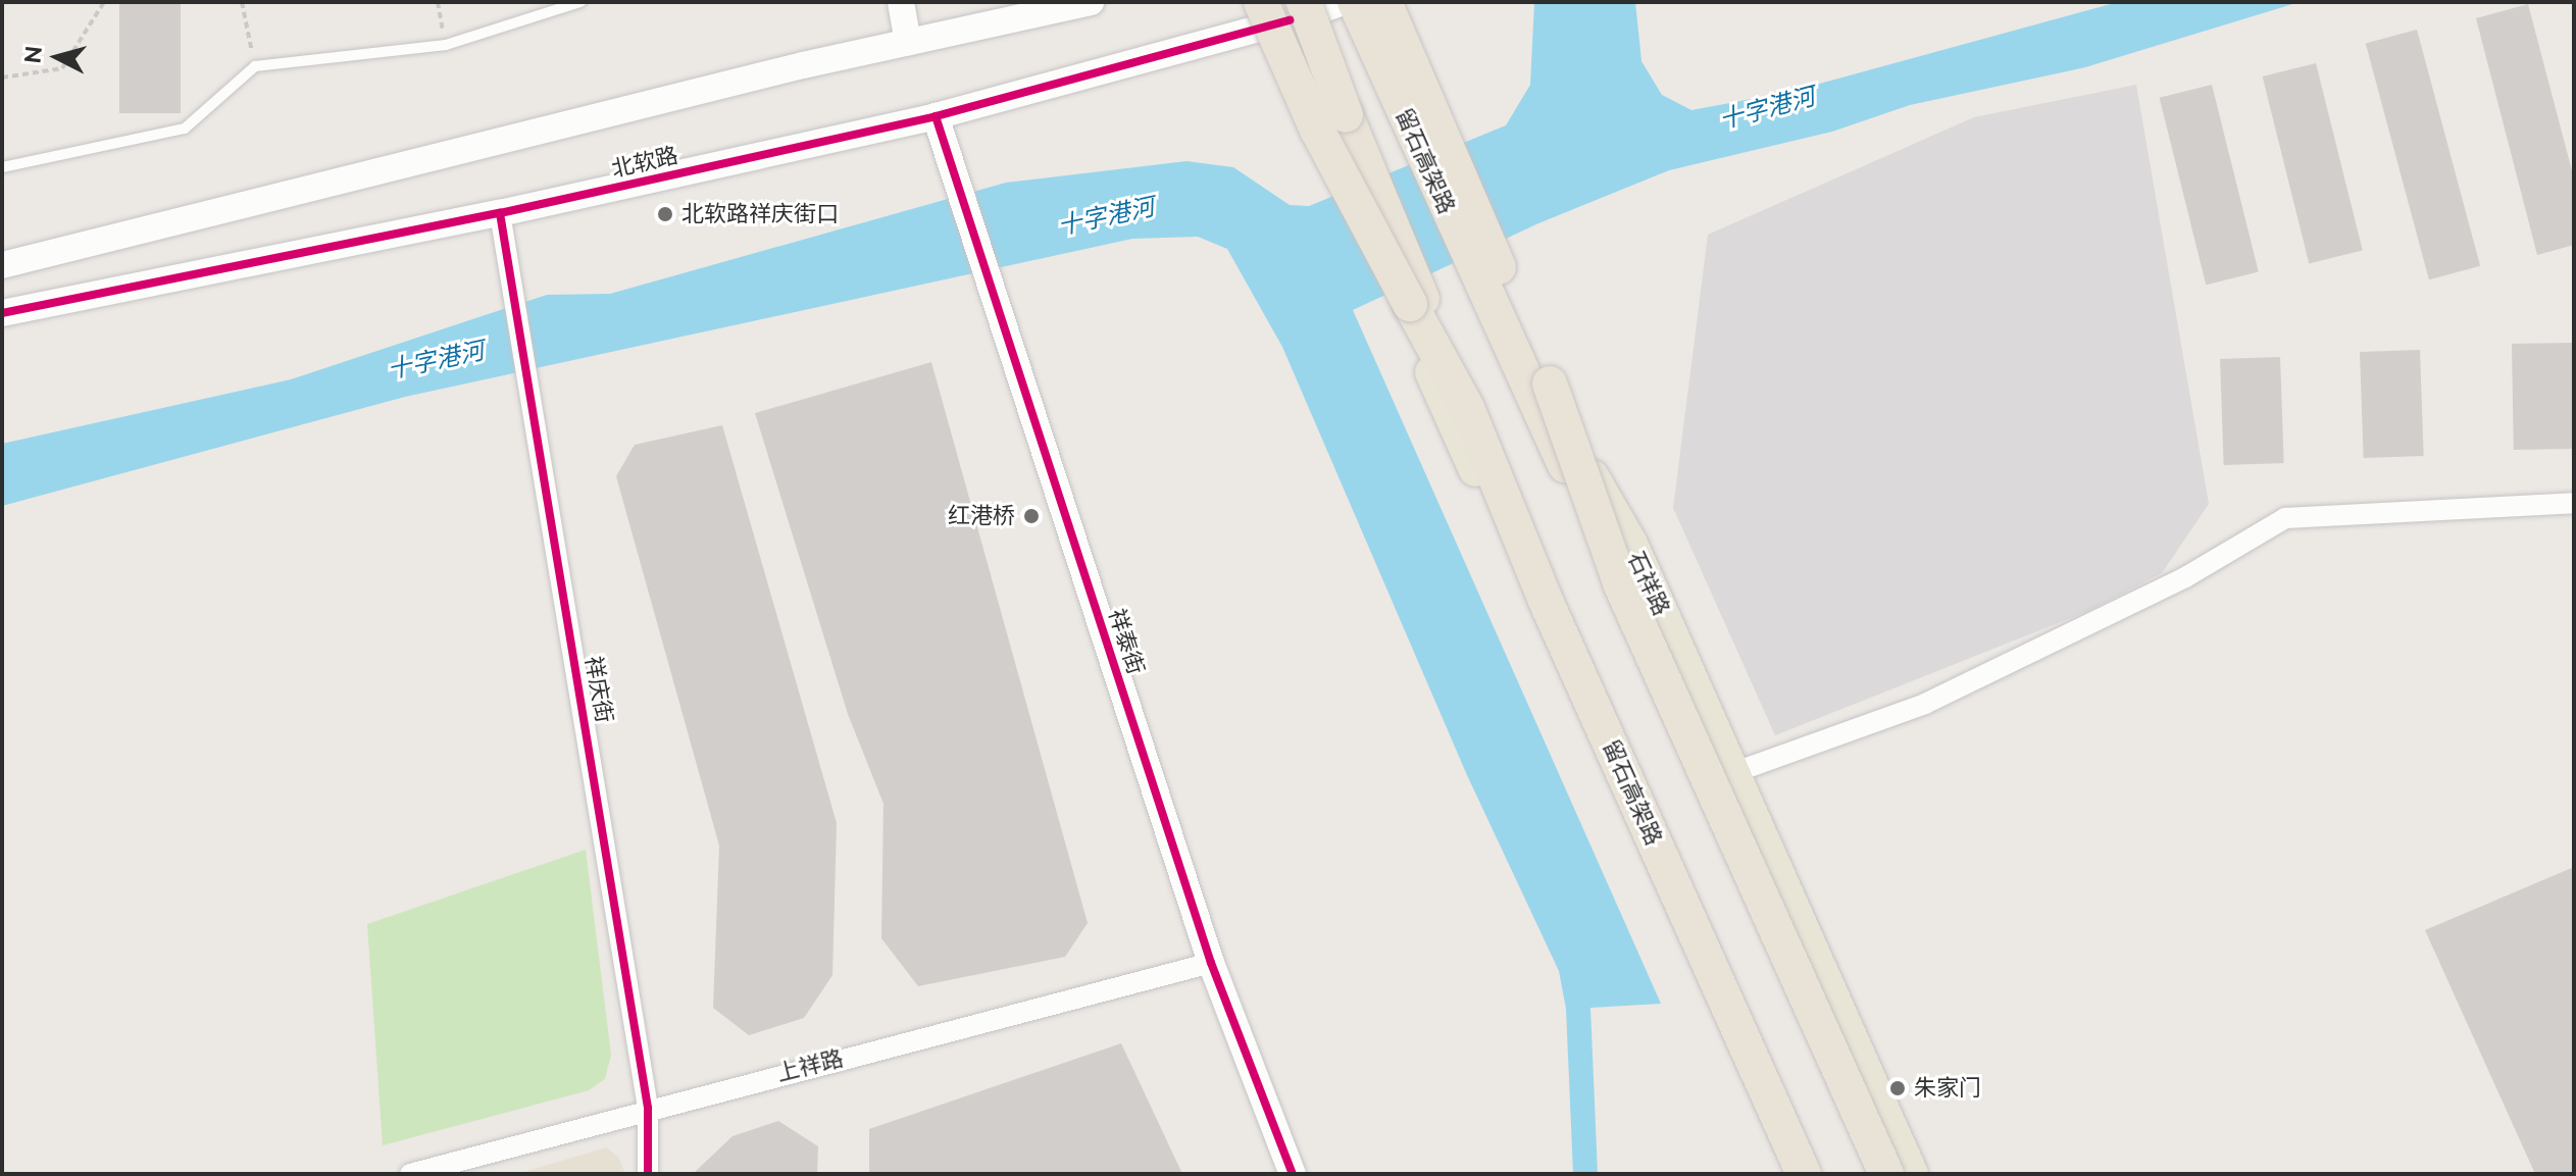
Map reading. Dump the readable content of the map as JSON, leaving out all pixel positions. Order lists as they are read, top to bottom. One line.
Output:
{"streets":{"highway":["留石高架路"],"main road":["石祥路"],"street":["北软路","祥泰街","祥庆街","上祥路"]},"crossings":[["留石高架路","北软路"],["北软路","祥泰街"],["北软路","祥庆街"],["祥泰街","上祥路"],["祥庆街","上祥路"]],"water":["十字港河"],"places":["北软路祥庆街口","红港桥","朱家门"],"north":"left"}
